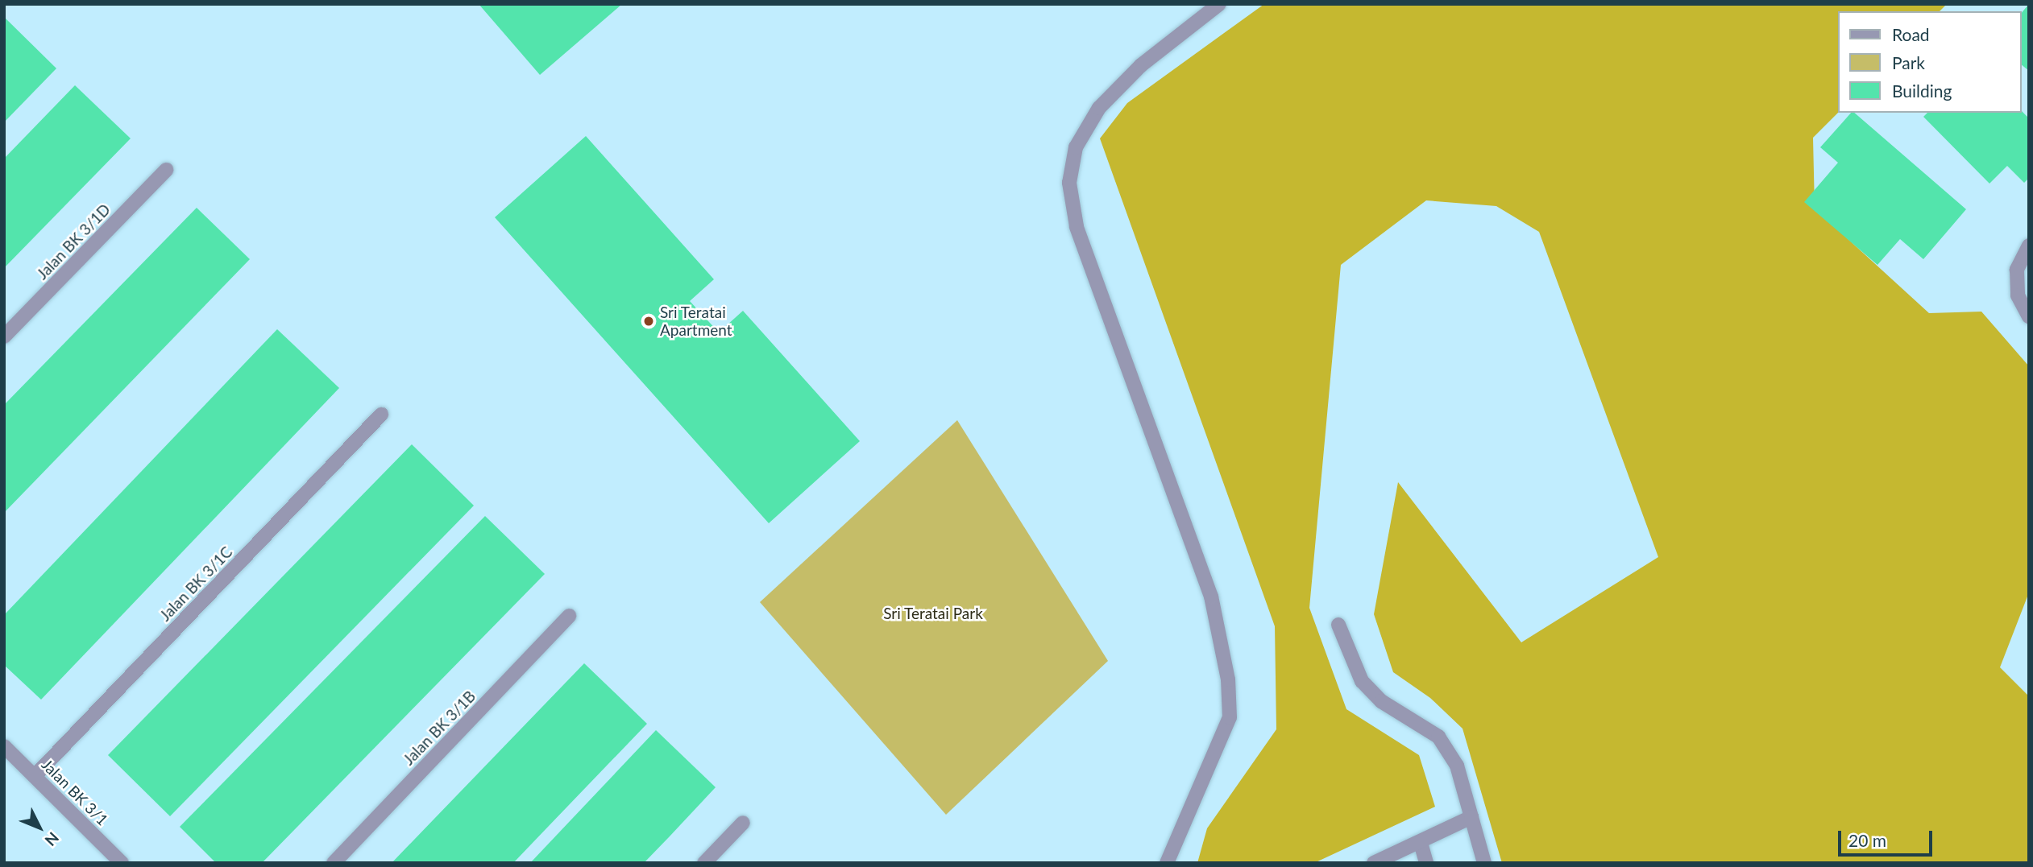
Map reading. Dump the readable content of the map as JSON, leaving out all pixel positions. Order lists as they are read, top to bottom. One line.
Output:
{"streets":{"street":["Jalan BK 3/1D","Jalan BK 3/1C","Jalan BK 3/1B","Jalan BK 3/1"]},"crossings":[["Jalan BK 3/1C","Jalan BK 3/1"]],"parks":["Sri Teratai Park"],"places":["Sri Teratai Apartment"],"legend":["Road","Park","Building"],"scale_bar":"20 m","north":"bottom right"}
